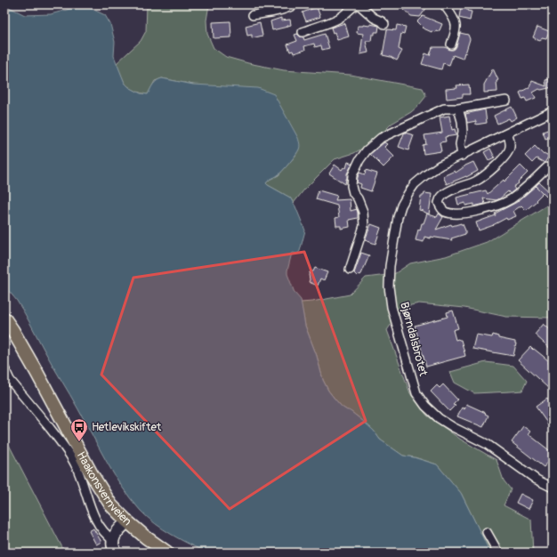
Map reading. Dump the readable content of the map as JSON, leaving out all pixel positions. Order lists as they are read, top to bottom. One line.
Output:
{"streets":{"main road":["Haakonsvernveien"],"street":["Bjørndalsbrotet"]},"places":{"bus stop":["Hetlevikskiftet"]}}
